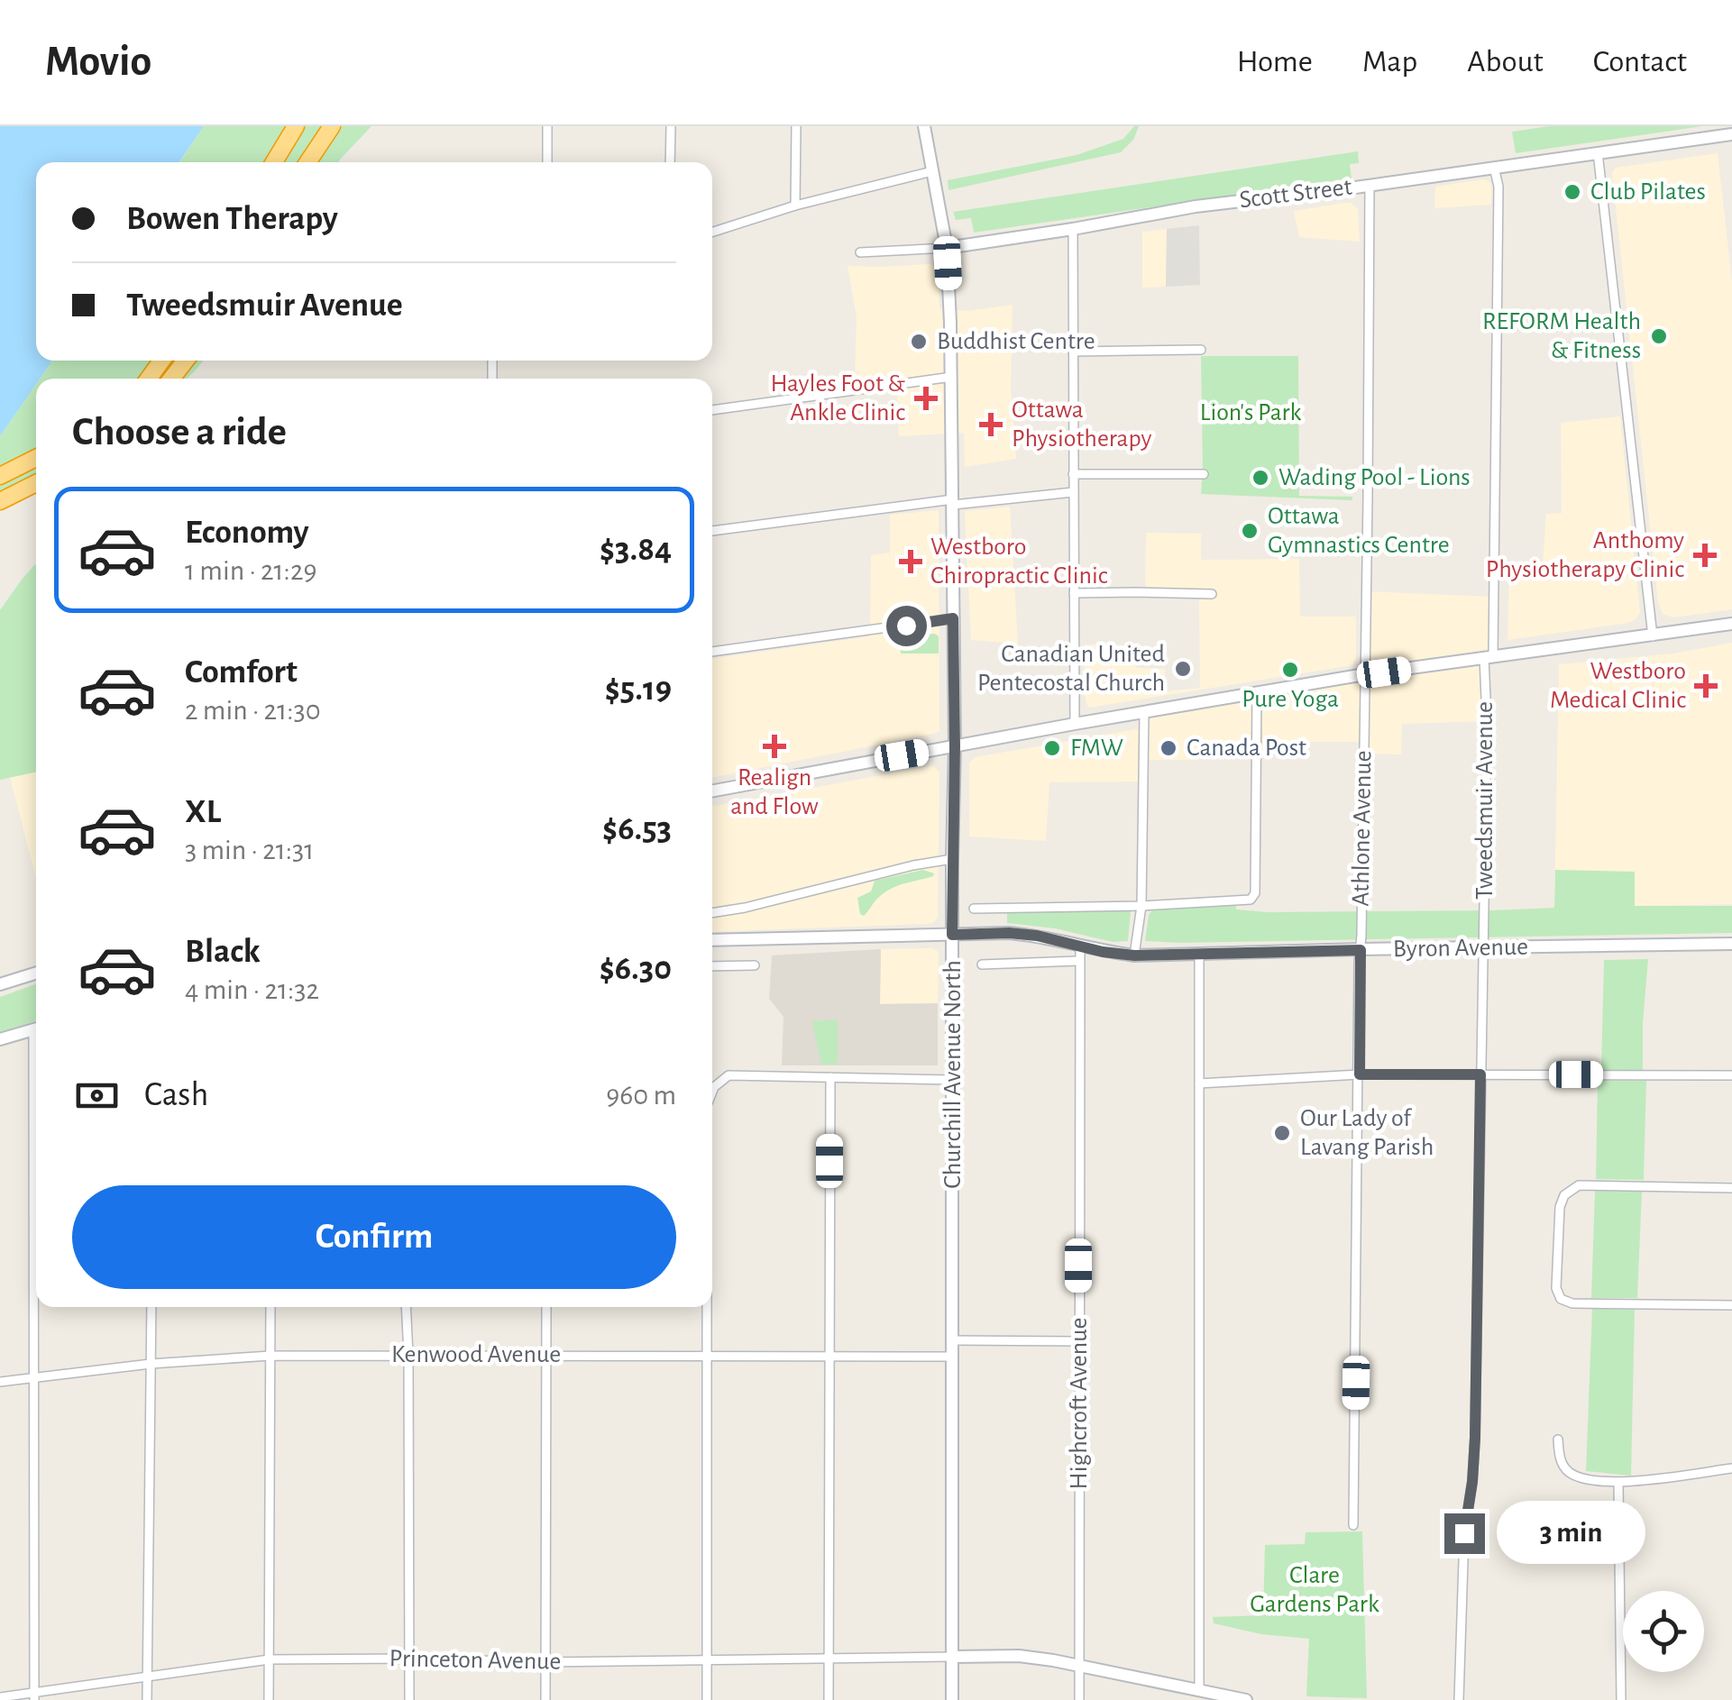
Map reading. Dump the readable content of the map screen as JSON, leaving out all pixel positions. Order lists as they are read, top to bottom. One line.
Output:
{"streets":{"main road":["Scott Street","Byron Avenue","Churchill Avenue North"],"street":["Tweedsmuir Avenue","Athlone Avenue","Kenwood Avenue","Highcroft Avenue","Princeton Avenue"]},"crossings":[["Scott Street","Tweedsmuir Avenue"],["Scott Street","Athlone Avenue"],["Scott Street","Churchill Avenue North"],["Tweedsmuir Avenue","Byron Avenue"],["Athlone Avenue","Byron Avenue"],["Byron Avenue","Churchill Avenue North"],["Byron Avenue","Highcroft Avenue"],["Churchill Avenue North","Kenwood Avenue"],["Churchill Avenue North","Princeton Avenue"]],"parks":["Lion's Park","Clare Gardens Park"],"places":{"other":["Club Pilates","REFORM Health & Fitness","Buddhist Centre","Wading Pool - Lions","Ottawa Gymnastics Centre","Canadian United Pentecostal Church","Pure Yoga","FMW","Canada Post","Our Lady of Lavang Parish"],"health":["Hayles Foot & Ankle Clinic","Ottawa Physiotherapy","Anthomy Physiotherapy Clinic","Westboro Chiropractic Clinic","Westboro Medical Clinic","Realign and Flow"]},"page":{"header":"Movio","nav":["Home","Map","About","Contact"],"banner":["Bowen Therapy","Tweedsmuir Avenue"],"heading":"Choose a ride","list":[{"name":"Economy","note":"1 min · 21:29","value":"$3.84"},{"name":"Comfort","note":"2 min · 21:30","value":"$5.19"},{"name":"XL","note":"3 min · 21:31","value":"$6.53"},{"name":"Black","note":"4 min · 21:32","value":"$6.30"}],"pay":["Cash","960 m"],"buttons":"Confirm","bubble":"3 min"}}
